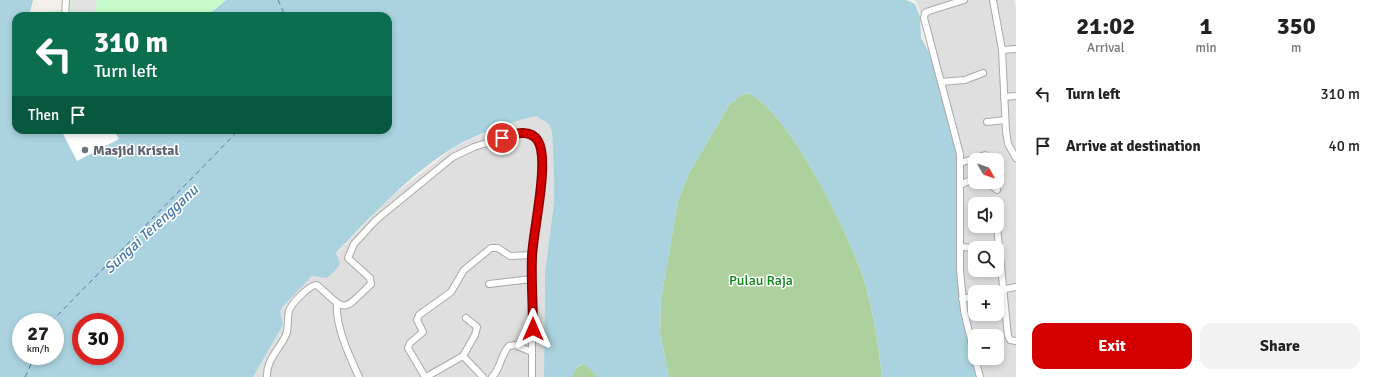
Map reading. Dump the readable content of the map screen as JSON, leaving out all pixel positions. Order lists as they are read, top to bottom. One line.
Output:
{"water":["Sungai Terengganu"],"parks":["Pulau Raja"],"places":["Masjid Kristal"],"north":"bottom right","page":{"eta":["21:02","Arrival","1","min","350","m"],"turn":["310 m","Turn left"],"list":[{"name":"Turn left","value":"310 m"},{"name":"Arrive at destination","value":"40 m"}],"then":"Then","map_buttons":["+","−"],"speed":"27 km/h","limit":"30","buttons":["Exit","Share"]}}
